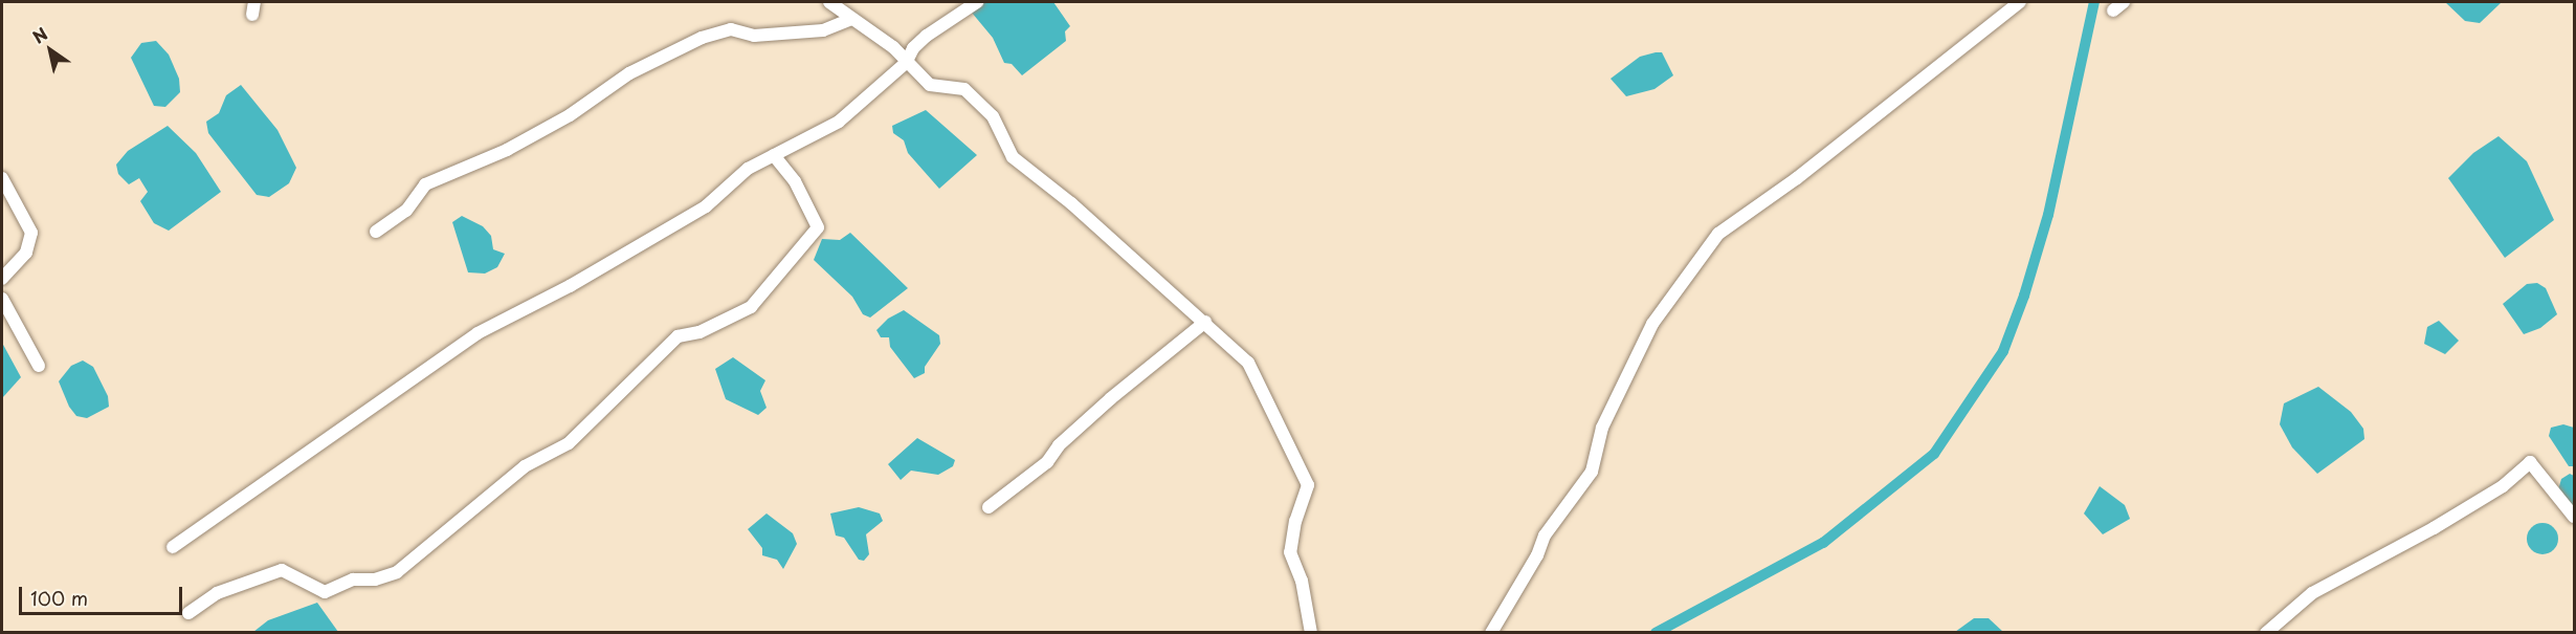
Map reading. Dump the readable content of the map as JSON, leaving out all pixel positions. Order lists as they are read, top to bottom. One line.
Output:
{"scale_bar":"100 m","north":"top left"}
